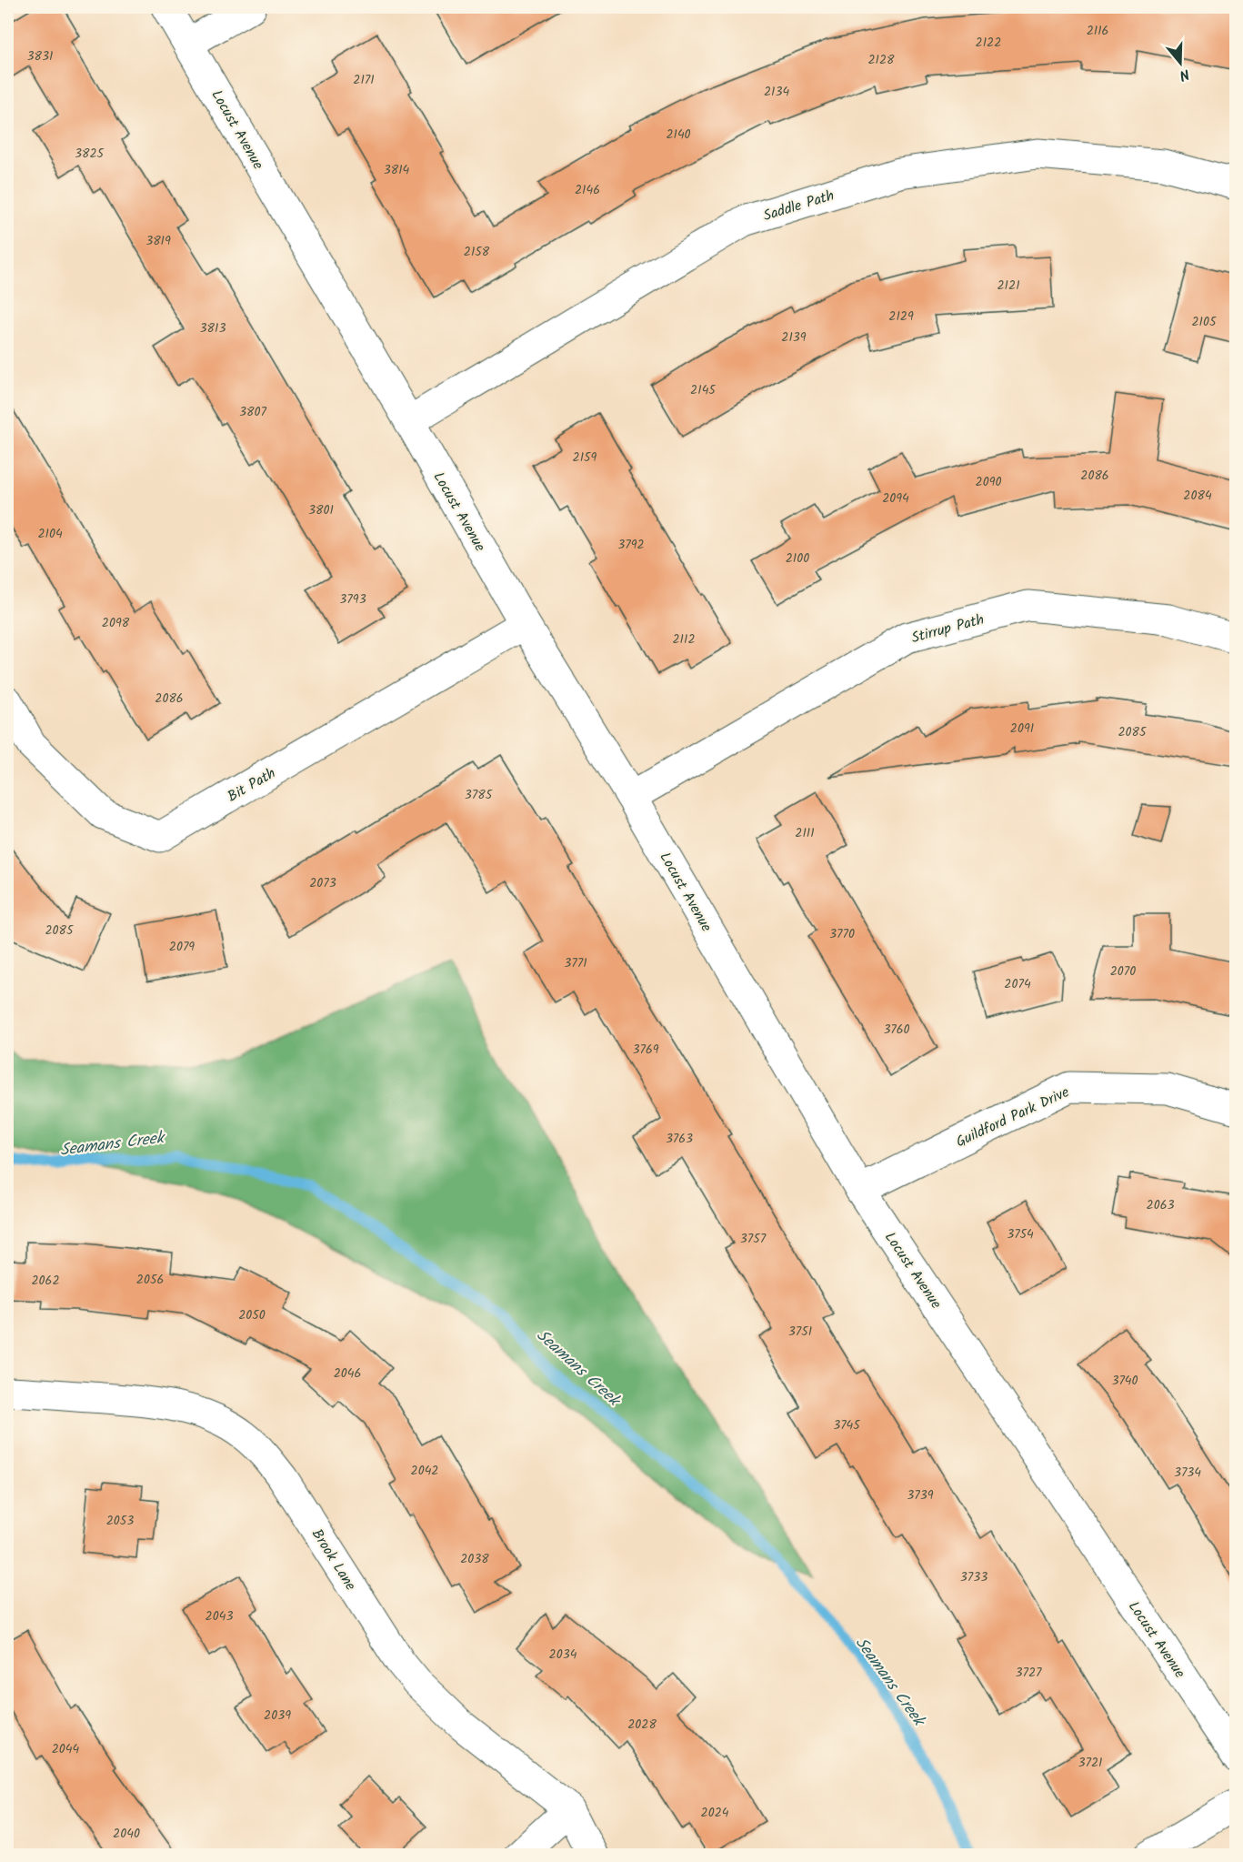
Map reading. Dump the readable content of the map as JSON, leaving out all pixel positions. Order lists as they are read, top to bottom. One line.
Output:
{"streets":{"street":["Locust Avenue","Saddle Path","Stirrup Path","Bit Path","Guildford Park Drive","Brook Lane"]},"crossings":[["Locust Avenue","Saddle Path"],["Locust Avenue","Stirrup Path"],["Locust Avenue","Bit Path"],["Locust Avenue","Guildford Park Drive"]],"water":["Seamans Creek"],"house_numbers":["2116","2122","3831","2128","2171","2134","2140","3825","3814","2146","3819","2158","2121","2129","2105","3813","2139","2145","3807","2159","2086","2090","2084","2094","3801","2104","3792","2100","3793","2098","2112","2086","2091","2085","3785","2111","2073","2085","3770","2079","3771","2070","2074","3760","3769","3763","2063","3754","3757","2056","2062","2050","3751","2046","3740","3745","2042","3734","3739","2053","2038","3733","2043","2034","3727","2039","2028","2044","3721","2024","2040"],"north":"bottom"}
